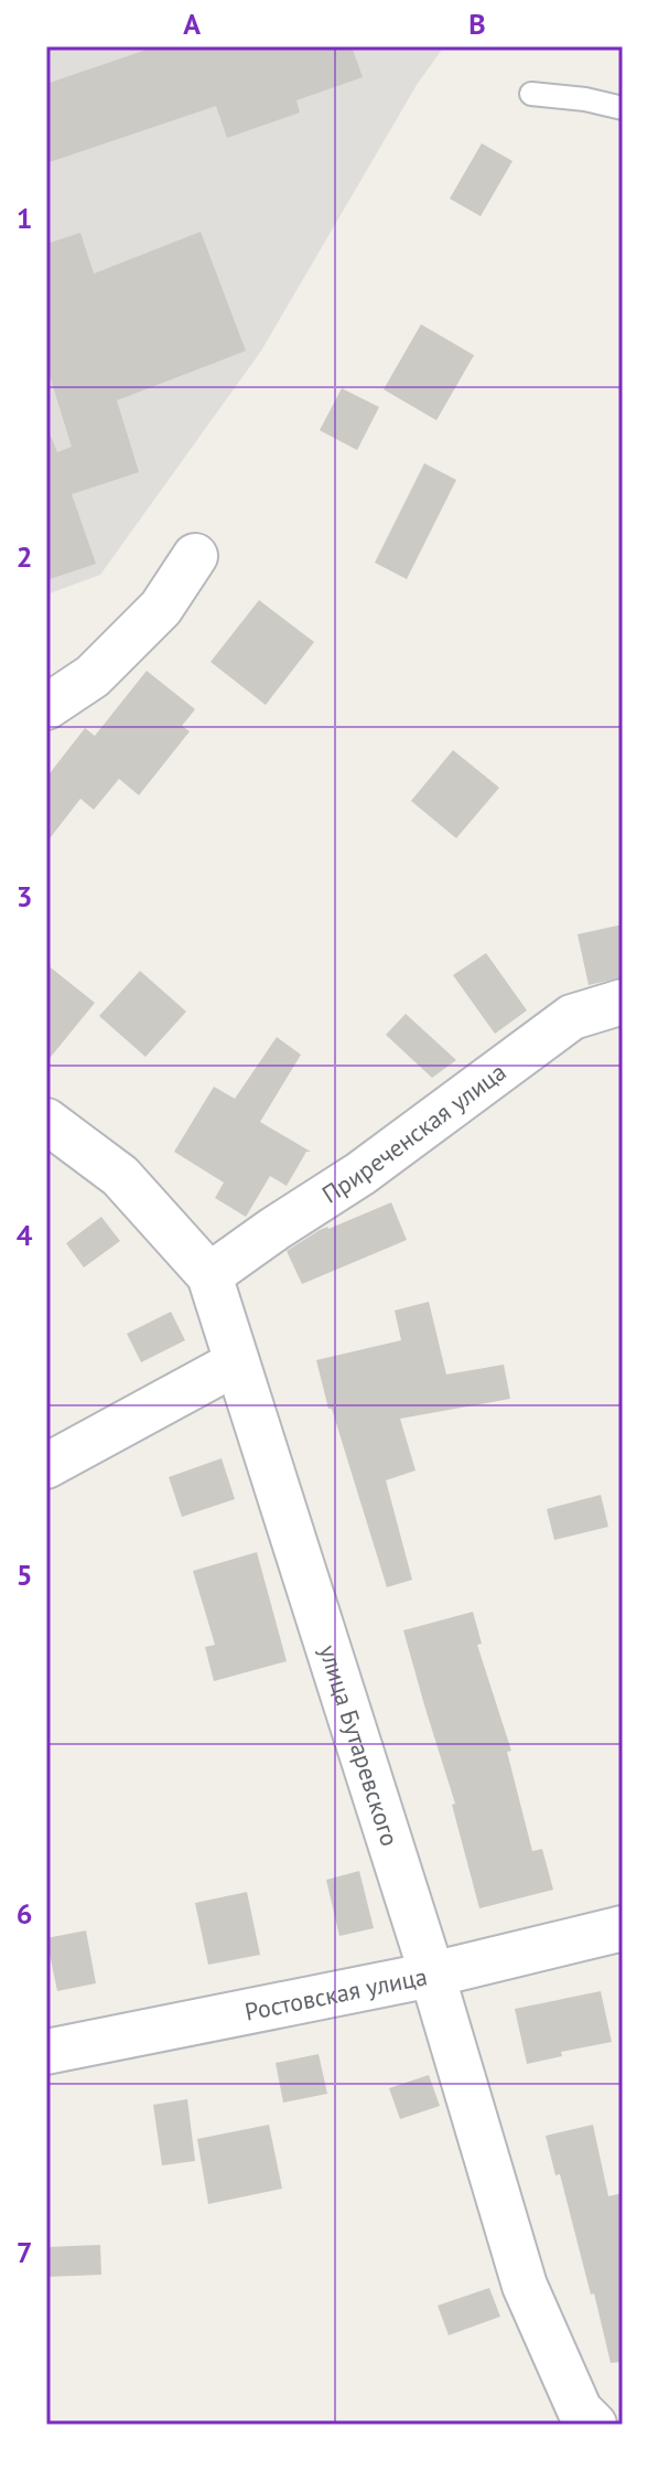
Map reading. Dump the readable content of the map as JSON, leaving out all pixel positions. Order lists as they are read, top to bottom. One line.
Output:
{"streets":{"street":["Приреченская улица","улица Бутаревского","Ростовская улица"]},"crossings":[["Приреченская улица","улица Бутаревского"],["улица Бутаревского","Ростовская улица"]],"grid":{"columns":["A","B"],"rows":["1","2","3","4","5","6","7"]}}
